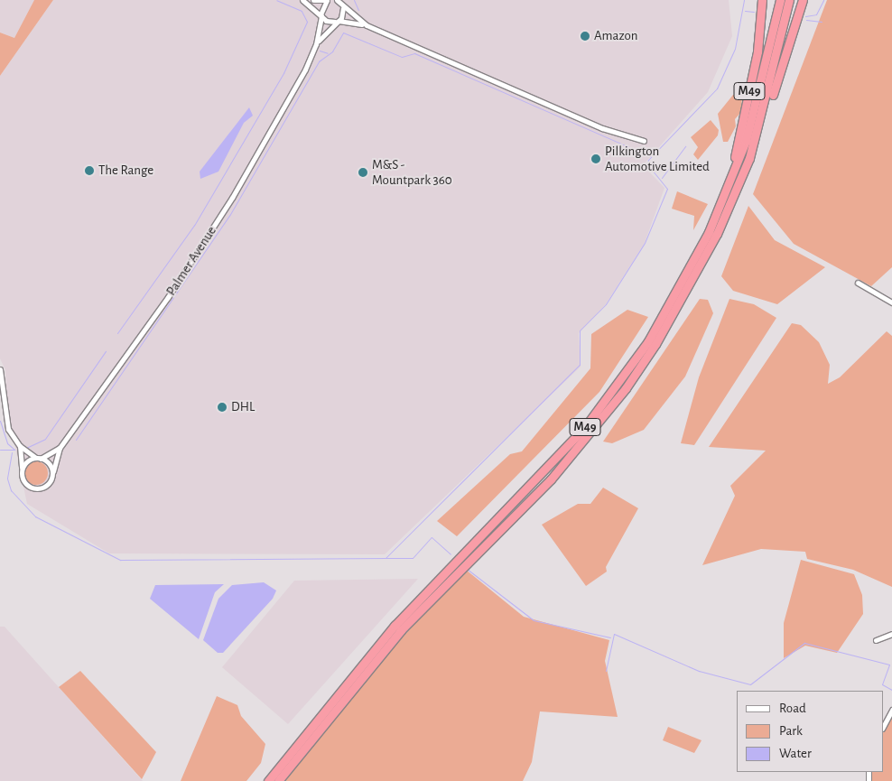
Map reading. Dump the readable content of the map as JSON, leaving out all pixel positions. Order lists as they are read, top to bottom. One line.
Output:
{"streets":{"highway":["M49"],"street":["Palmer Avenue"]},"places":["Amazon","Pilkington Automotive Limited","The Range","M&S - Mountpark 360","DHL"],"legend":["Road","Park","Water"]}
